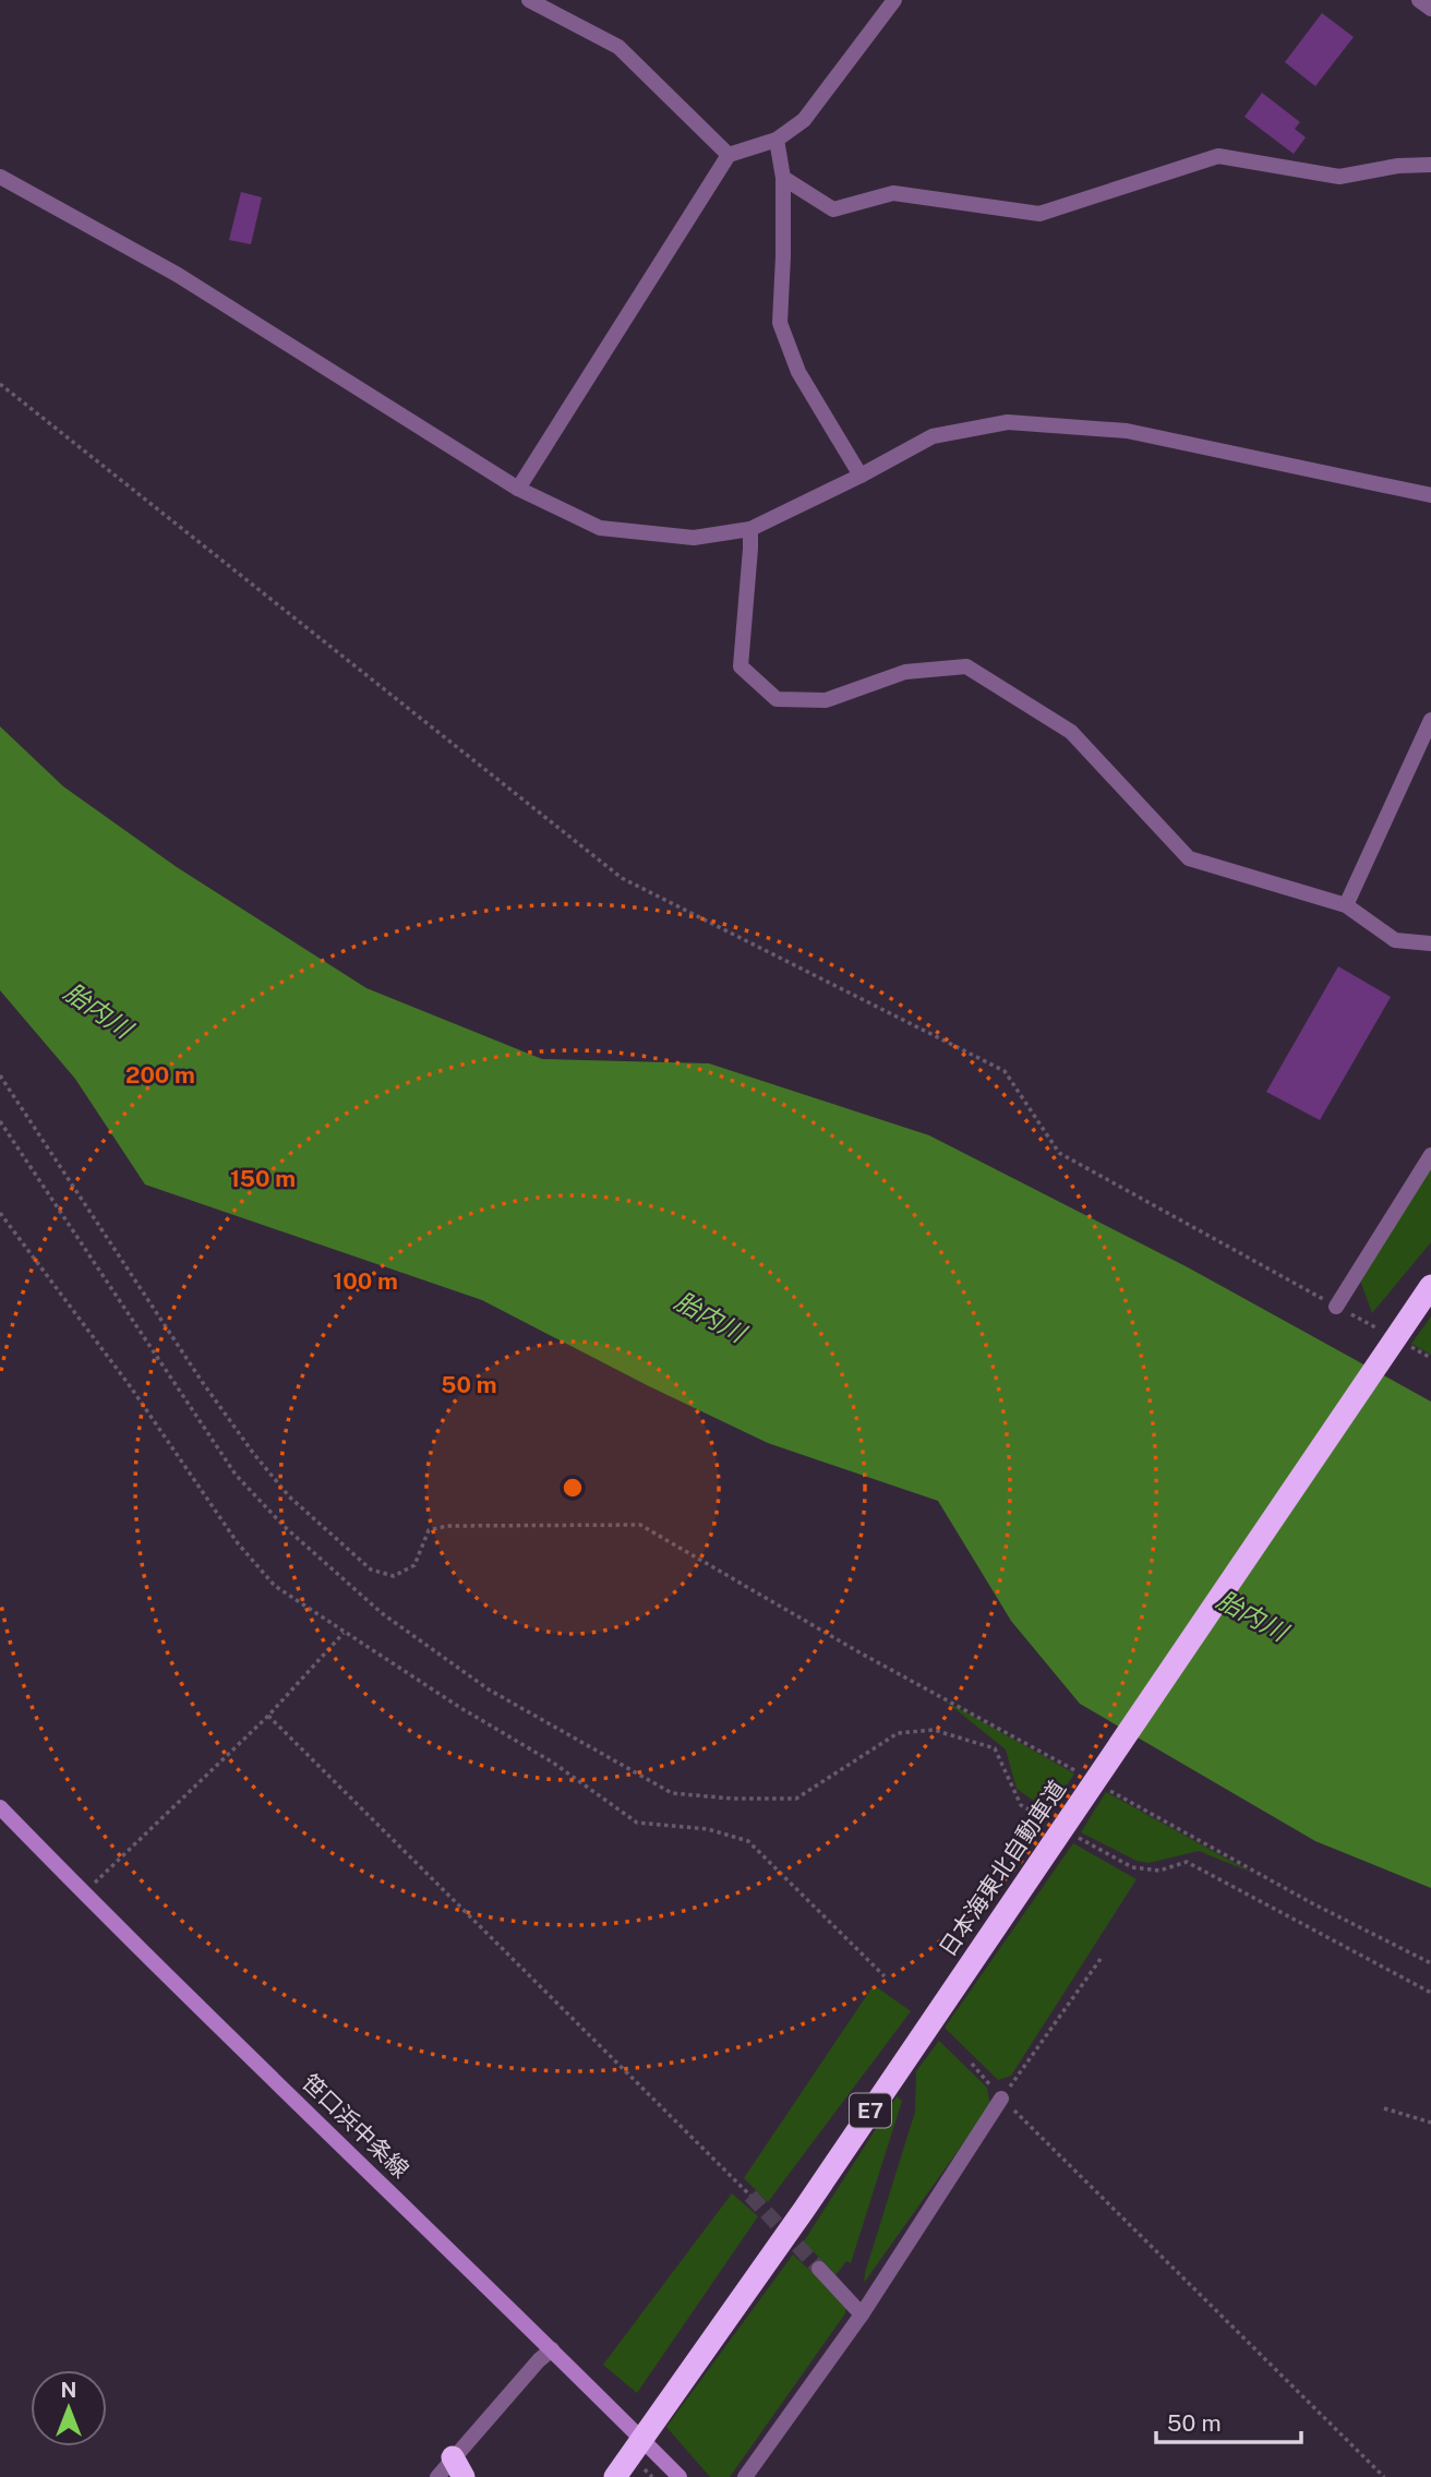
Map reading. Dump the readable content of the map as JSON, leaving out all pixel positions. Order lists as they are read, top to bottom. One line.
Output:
{"streets":{"highway":["日本海東北自動車道","E7"],"main road":["笹口浜中条線"]},"water":["胎内川"],"scale_bar":"50 m","north":"top","rings":["200 m","150 m","100 m","50 m"]}
